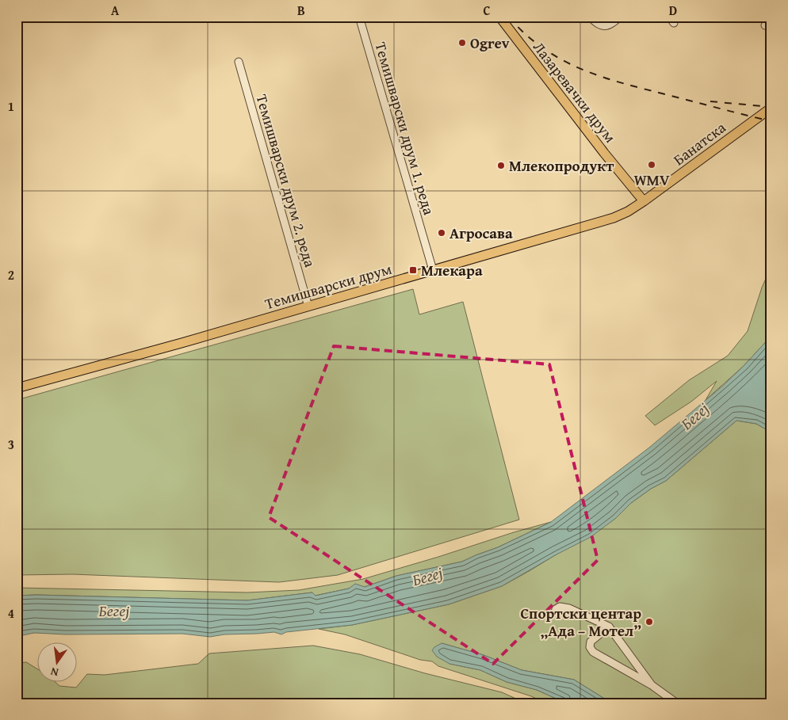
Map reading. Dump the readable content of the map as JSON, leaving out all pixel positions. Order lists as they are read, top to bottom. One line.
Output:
{"streets":{"main road":["Лазаревачки друм","Банатска","Темишварски друм"],"street":["Темишварски друм 1. реда","Темишварски друм 2. реда"]},"crossings":[["Лазаревачки друм","Банатска"],["Лазаревачки друм","Темишварски друм"],["Темишварски друм 1. реда","Темишварски друм"],["Банатска","Темишварски друм"],["Темишварски друм 2. реда","Темишварски друм"]],"water":["Бегеј"],"places":{"other":["Ogrev","WMV","Млекопродукт","Агросава","Спортски центар „Ада – Мотел”"],"transit":["Млекара"]},"north":"bottom","grid":{"columns":["A","B","C","D"],"rows":["1","2","3","4"]}}
